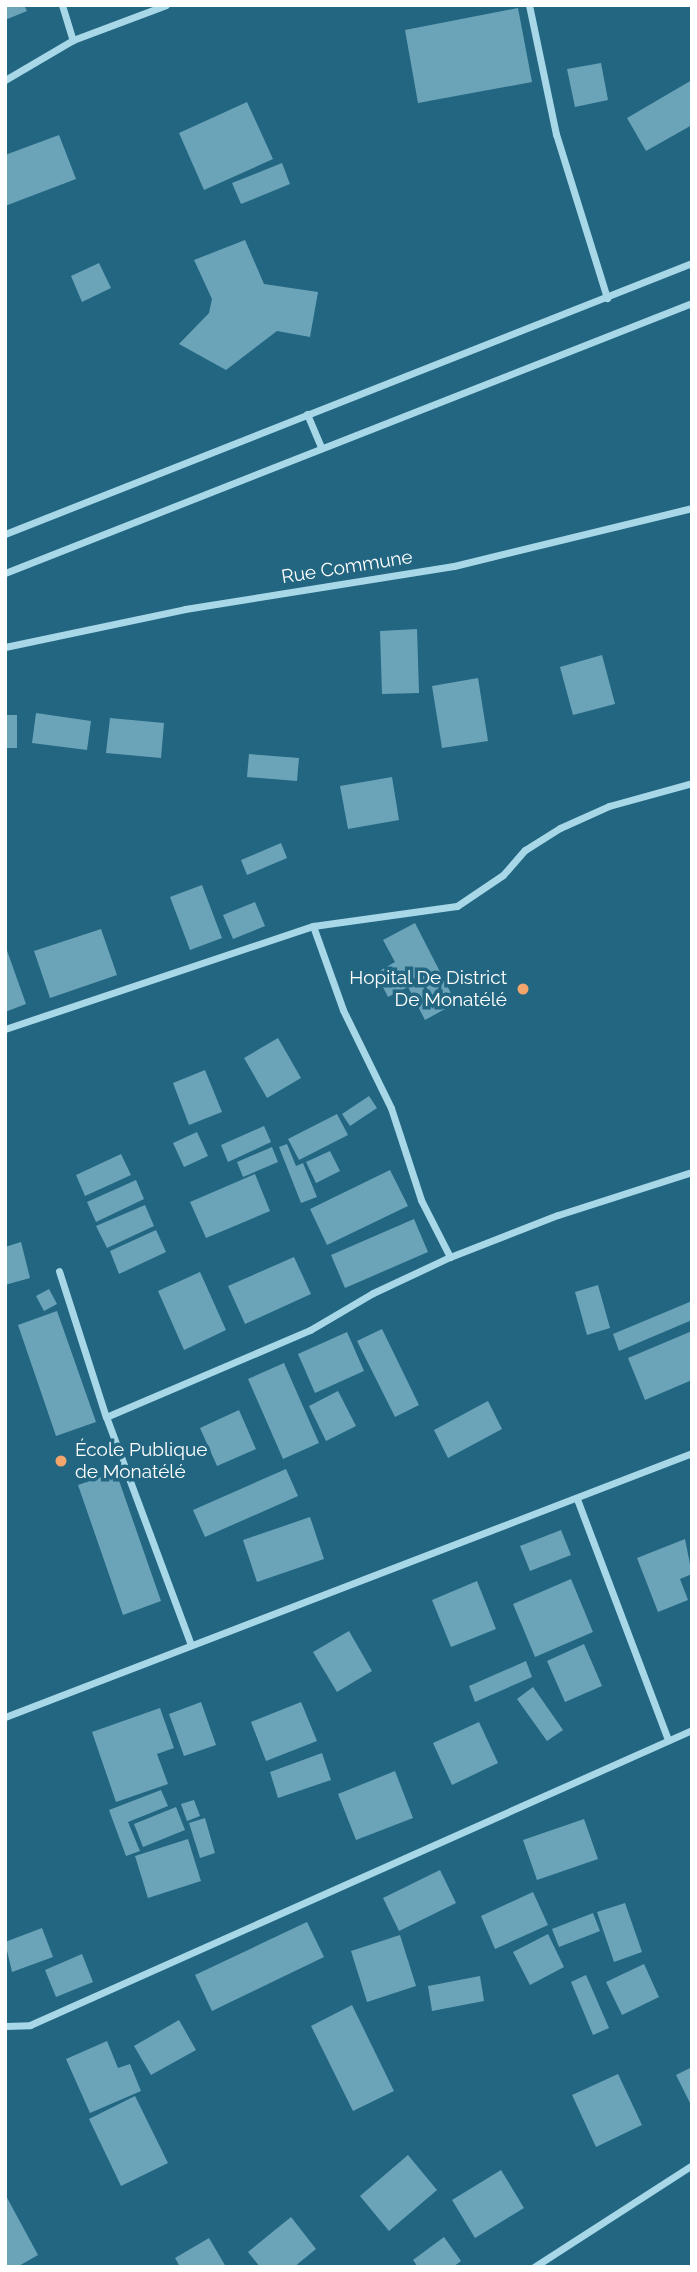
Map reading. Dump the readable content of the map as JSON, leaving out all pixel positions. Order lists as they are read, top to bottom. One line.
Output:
{"streets":{"street":["Rue Commune"]},"places":["Hopital De District De Monatélé","École Publique de Monatélé"]}
